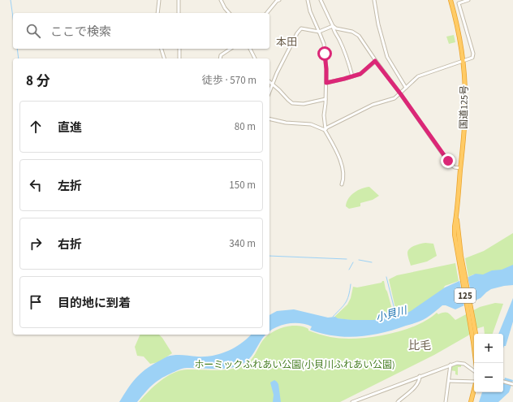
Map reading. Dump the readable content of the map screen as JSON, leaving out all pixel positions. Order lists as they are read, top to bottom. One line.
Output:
{"streets":{"highway":["国道125号","125"]},"districts":["本田","比毛"],"water":["小貝川"],"parks":["ホーミックふれあい公園(小貝川ふれあい公園)"],"page":{"search":"ここで検索","heading":["8 分","徒歩 · 570 m"],"list":[["直進","80 m"],["左折","150 m"],["右折","340 m"],"目的地に到着"],"map_buttons":["+","−"]}}
